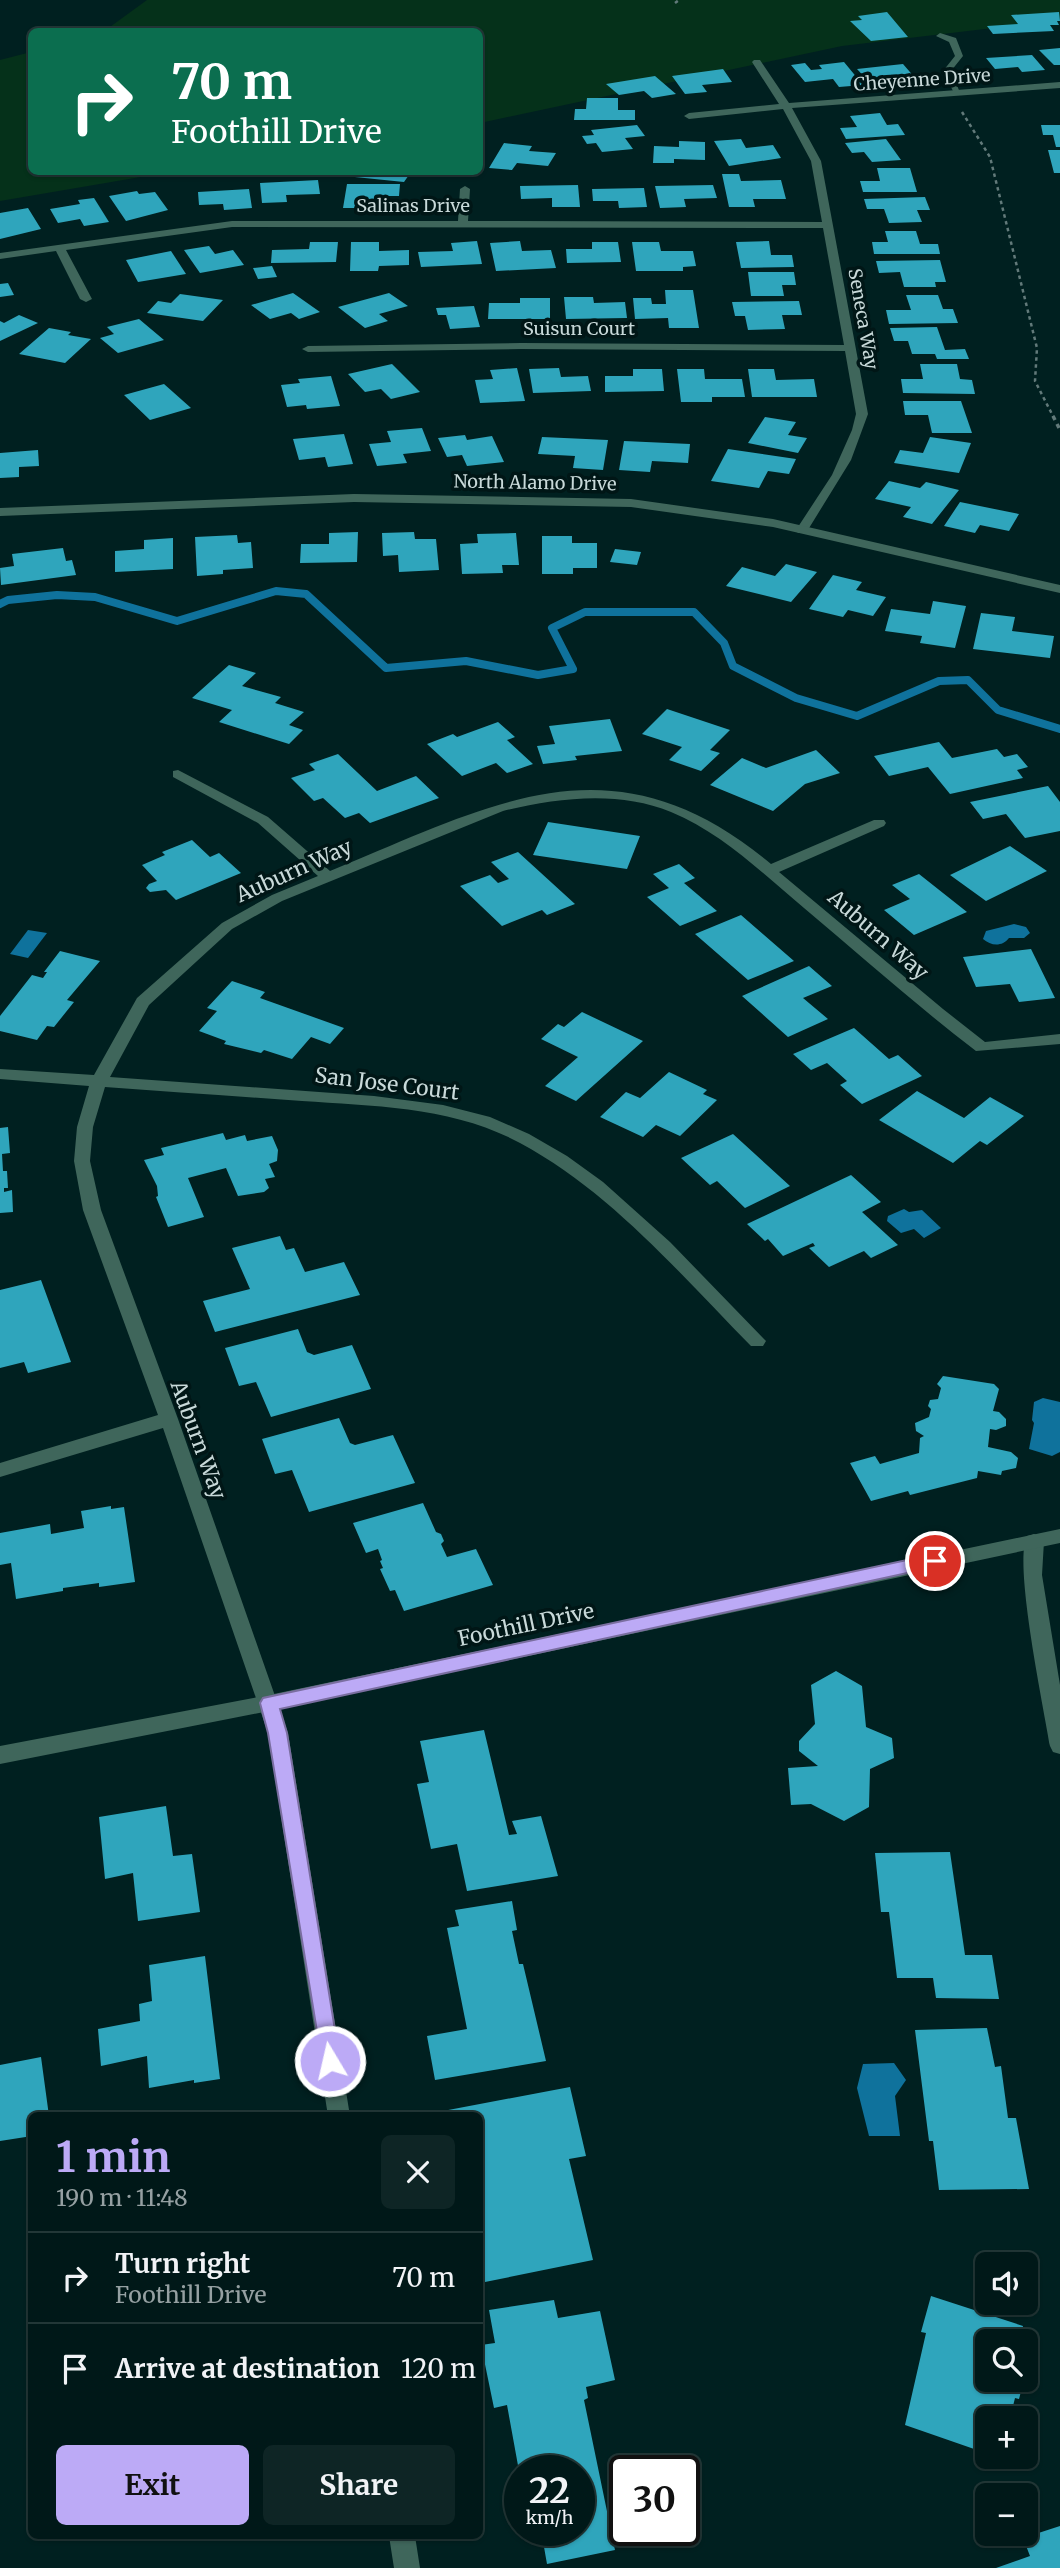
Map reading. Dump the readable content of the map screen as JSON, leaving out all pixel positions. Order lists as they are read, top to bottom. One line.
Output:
{"streets":{"street":["Cheyenne Drive","Salinas Drive","Seneca Way","Suisun Court","North Alamo Drive","Auburn Way","San Jose Court","Foothill Drive"]},"crossings":[["Cheyenne Drive","Seneca Way"],["Salinas Drive","Seneca Way"],["Seneca Way","Suisun Court"],["Seneca Way","North Alamo Drive"],["Auburn Way","San Jose Court"],["Auburn Way","Foothill Drive"]],"page":{"turn":["70 m","Foothill Drive"],"heading":["1 min","190 m · 11:48"],"list":[{"name":"Turn right","note":"Foothill Drive","value":"70 m"},{"name":"Arrive at destination","value":"120 m"}],"map_buttons":["+","−"],"buttons":["Exit","Share"],"speed":"22 km/h","limit":"30"}}
